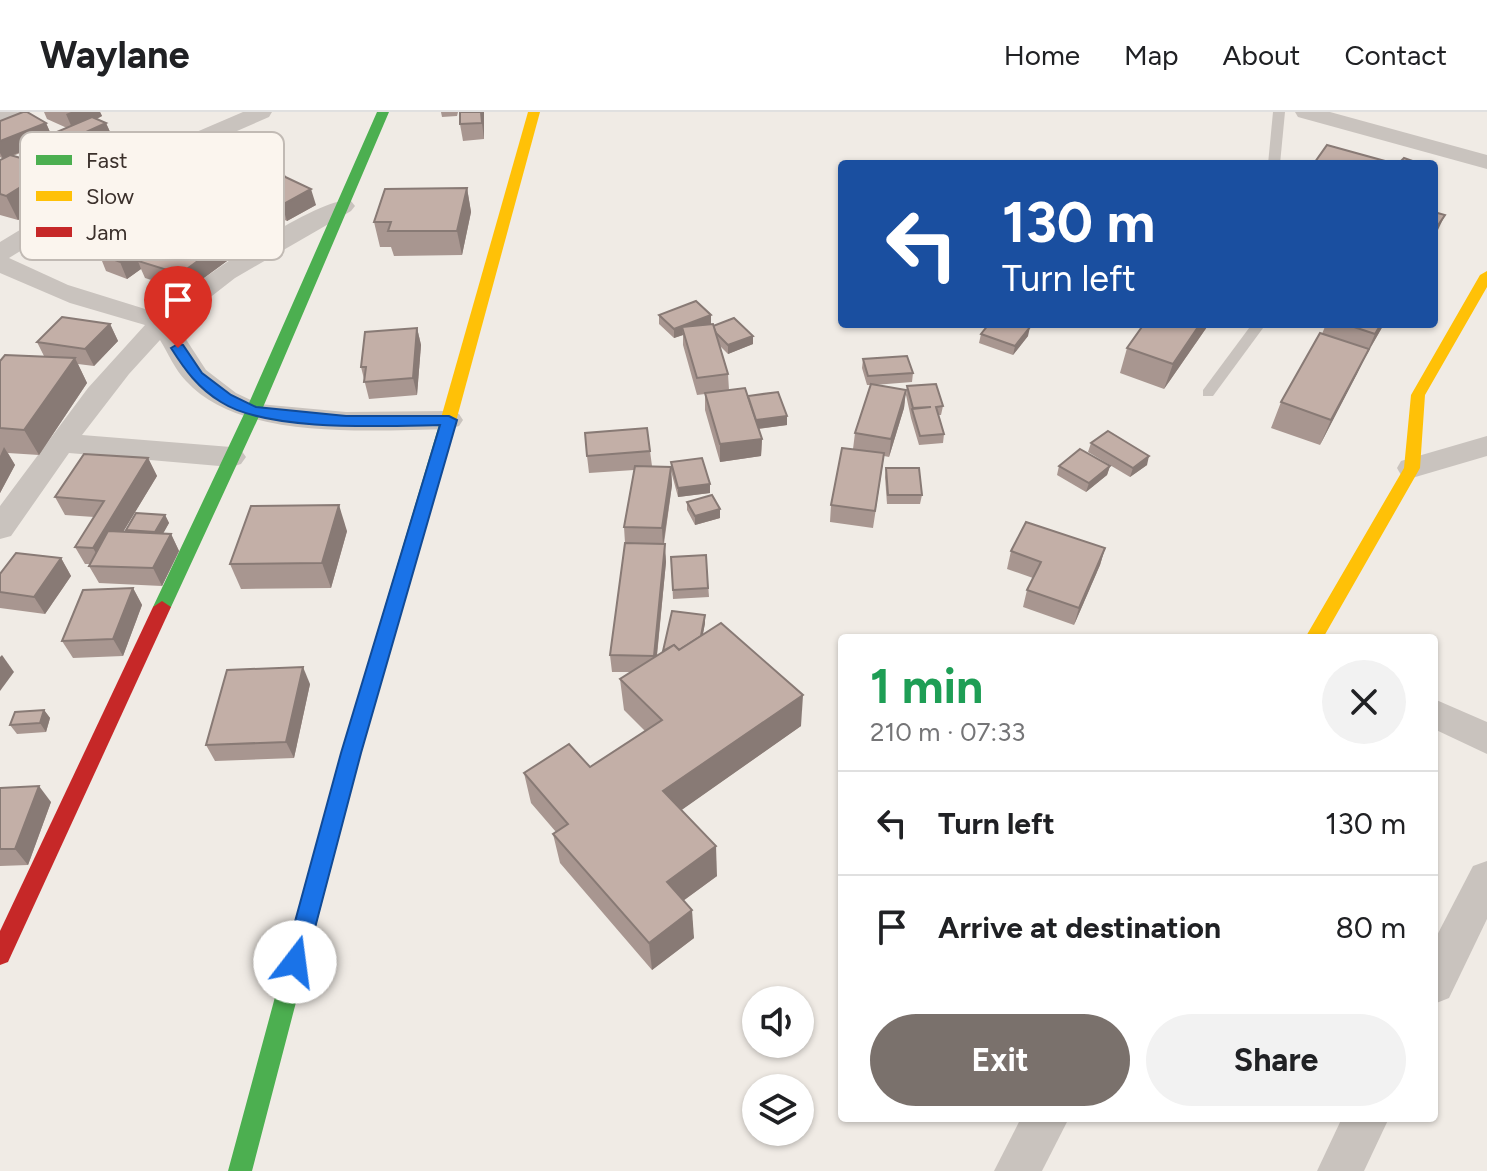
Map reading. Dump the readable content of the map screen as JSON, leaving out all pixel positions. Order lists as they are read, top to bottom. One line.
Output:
{"legend":["Fast","Slow","Jam"],"page":{"header":"Waylane","nav":["Home","Map","About","Contact"],"turn":["130 m","Turn left"],"heading":["1 min","210 m · 07:33"],"list":[{"name":"Turn left","value":"130 m"},{"name":"Arrive at destination","value":"80 m"}],"buttons":["Exit","Share"]}}
